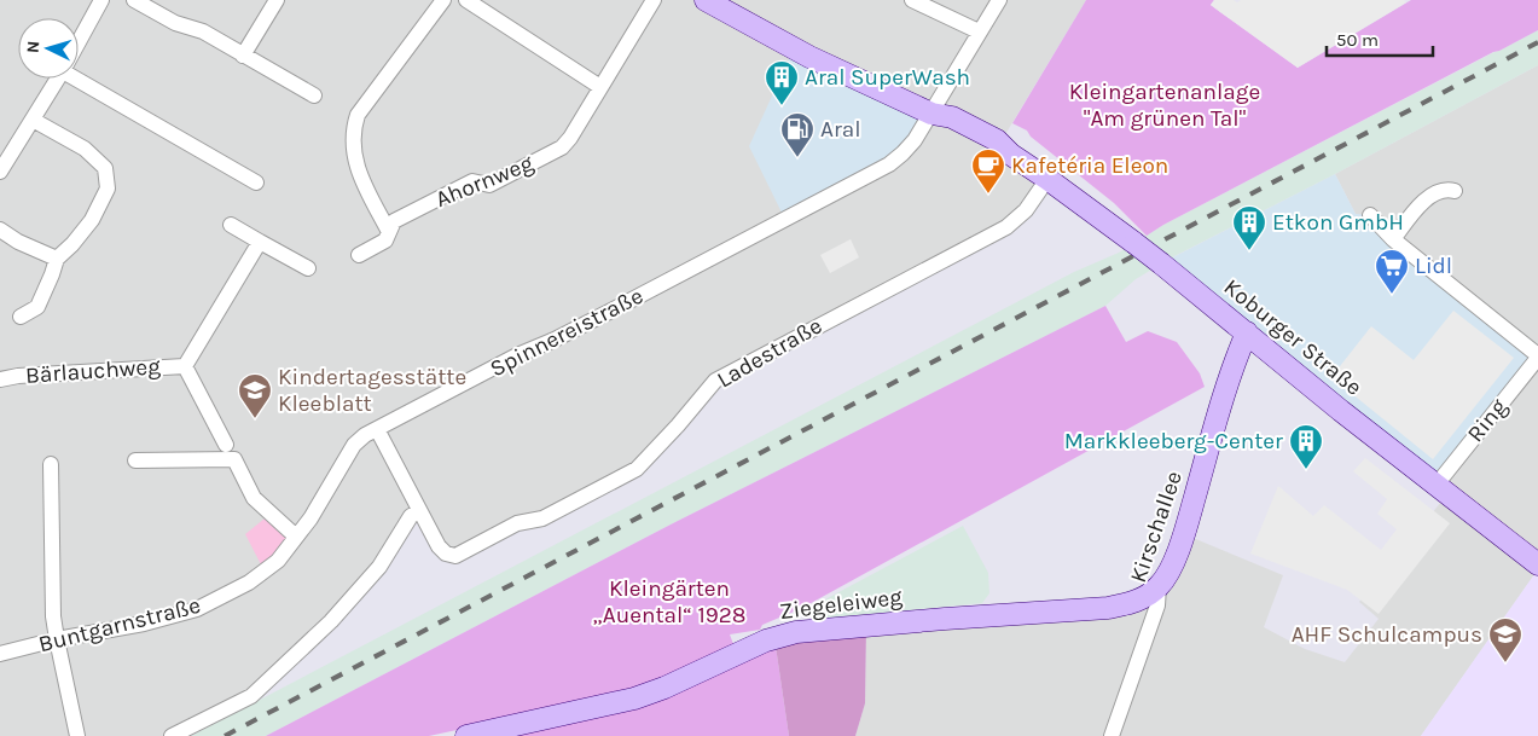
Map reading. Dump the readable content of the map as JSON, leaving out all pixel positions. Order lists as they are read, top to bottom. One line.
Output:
{"streets":{"main road":["Koburger Straße","Kirschallee","Ziegeleiweg"],"street":["Ahornweg","Spinnereistraße","Ladestraße","Bärlauchweg","Ring","Buntgarnstraße"]},"crossings":[["Spinnereistraße","Koburger Straße"],["Spinnereistraße","Buntgarnstraße"],["Koburger Straße","Ladestraße"],["Koburger Straße","Ring"],["Koburger Straße","Kirschallee"],["Kirschallee","Ziegeleiweg"]],"parks":["Kleingartenanlage \"Am grünen Tal\"","Kleingärten „Auental“ 1928"],"places":{"building":["Aral SuperWash","Etkon GmbH","Markkleeberg-Center"],"fuel station":["Aral"],"cafe":["Kafetéria Eleon"],"supermarket":["Lidl"],"school or university":["Kindertagesstätte Kleeblatt","AHF Schulcampus"]},"scale_bar":"50 m","north":"left"}
